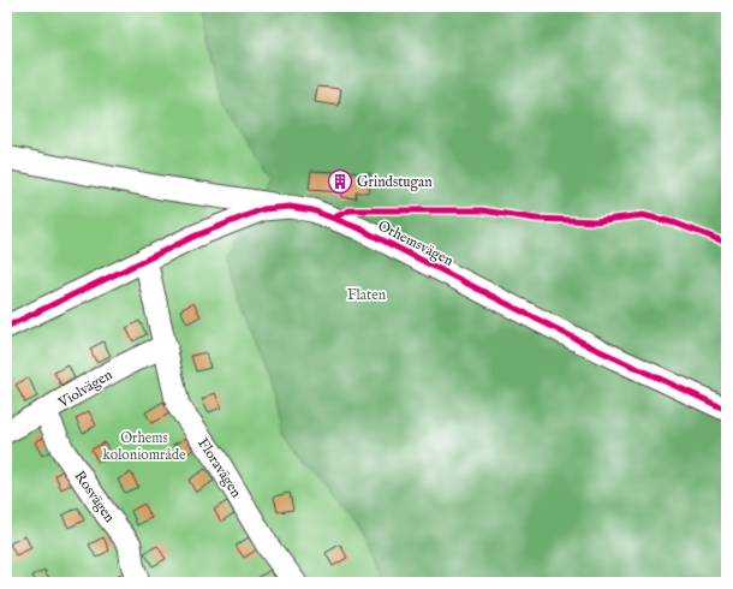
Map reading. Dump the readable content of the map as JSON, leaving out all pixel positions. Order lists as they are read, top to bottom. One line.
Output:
{"streets":{"street":["Orhemsvägen","Violvägen","Floravägen","Rosvägen"]},"crossings":[["Orhemsvägen","Floravägen"],["Violvägen","Floravägen"],["Violvägen","Rosvägen"]],"parks":["Flaten","Orhems koloniområde"],"places":{"building":["Grindstugan"]}}
